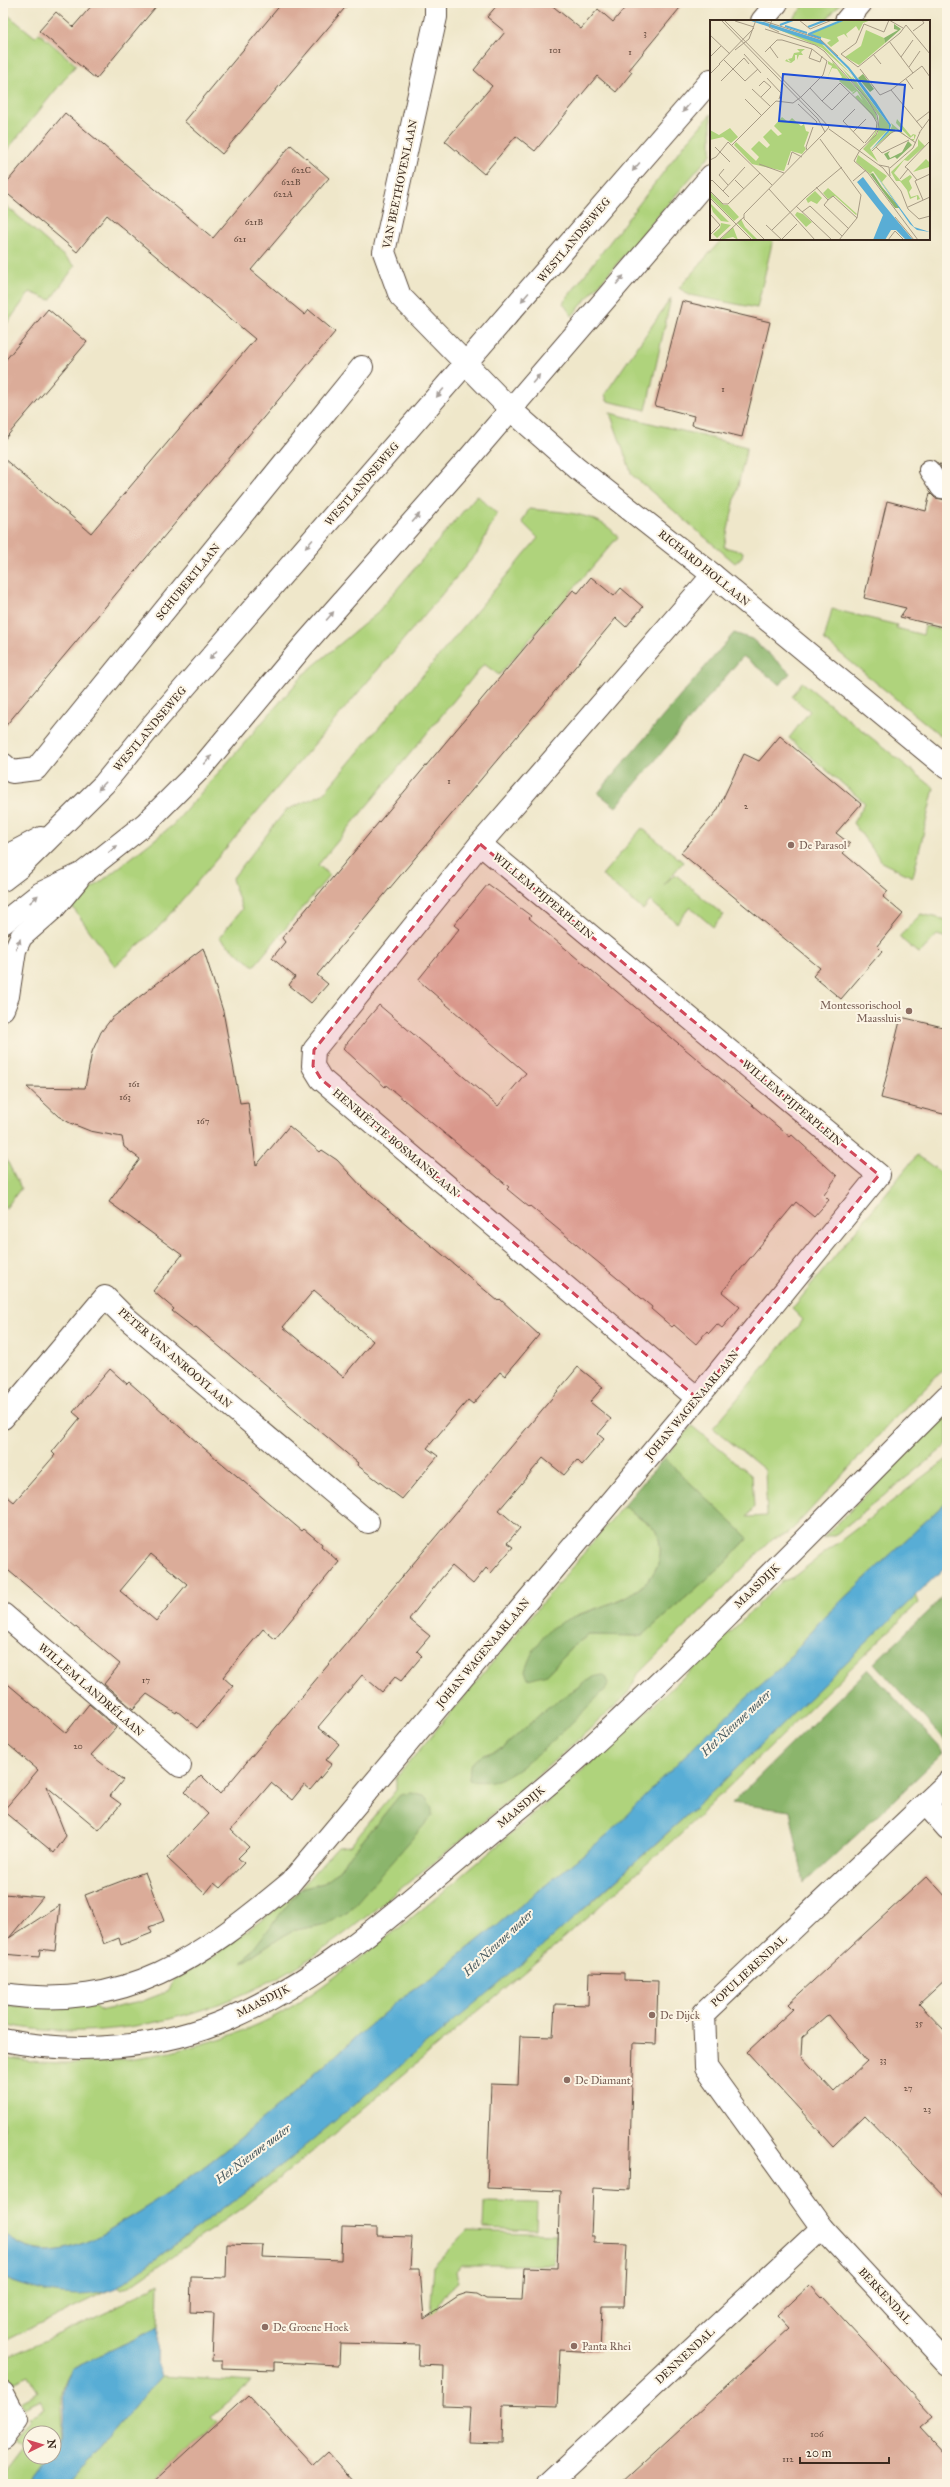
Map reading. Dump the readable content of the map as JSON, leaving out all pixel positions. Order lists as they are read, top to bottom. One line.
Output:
{"streets":{"street":["VAN BEETHOVENLAAN","WESTLANDSEWEG","RICHARD HOLLAAN","SCHUBERTLAAN","WILLEM PIJPERPLEIN","HENRIËTTE BOSMANSLAAN","PETER VAN ANROOYLAAN","JOHAN WAGENAARLAAN","MAASDIJK","WILLEM LANDRÉLAAN","POPULIERENDAL","BERKENDAL","DENNENDAL"]},"crossings":[["VAN BEETHOVENLAAN","WESTLANDSEWEG"],["VAN BEETHOVENLAAN","RICHARD HOLLAAN"],["WESTLANDSEWEG","RICHARD HOLLAAN"],["WILLEM PIJPERPLEIN","HENRIËTTE BOSMANSLAAN"],["WILLEM PIJPERPLEIN","JOHAN WAGENAARLAAN"],["HENRIËTTE BOSMANSLAAN","JOHAN WAGENAARLAAN"],["POPULIERENDAL","BERKENDAL"],["POPULIERENDAL","DENNENDAL"],["BERKENDAL","DENNENDAL"]],"water":["Het Nieuwe water"],"places":["De Parasol","Montessorischool Maassluis","De Dijck","De Diamant","De Groene Hoek","Panta Rhei"],"house_numbers":["3","101","1","622C","622B","622A","621B","621","1","1","2","161","163","167","17","20","35","33","27","23","106","112"],"scale_bar":"20 m","north":"right"}
